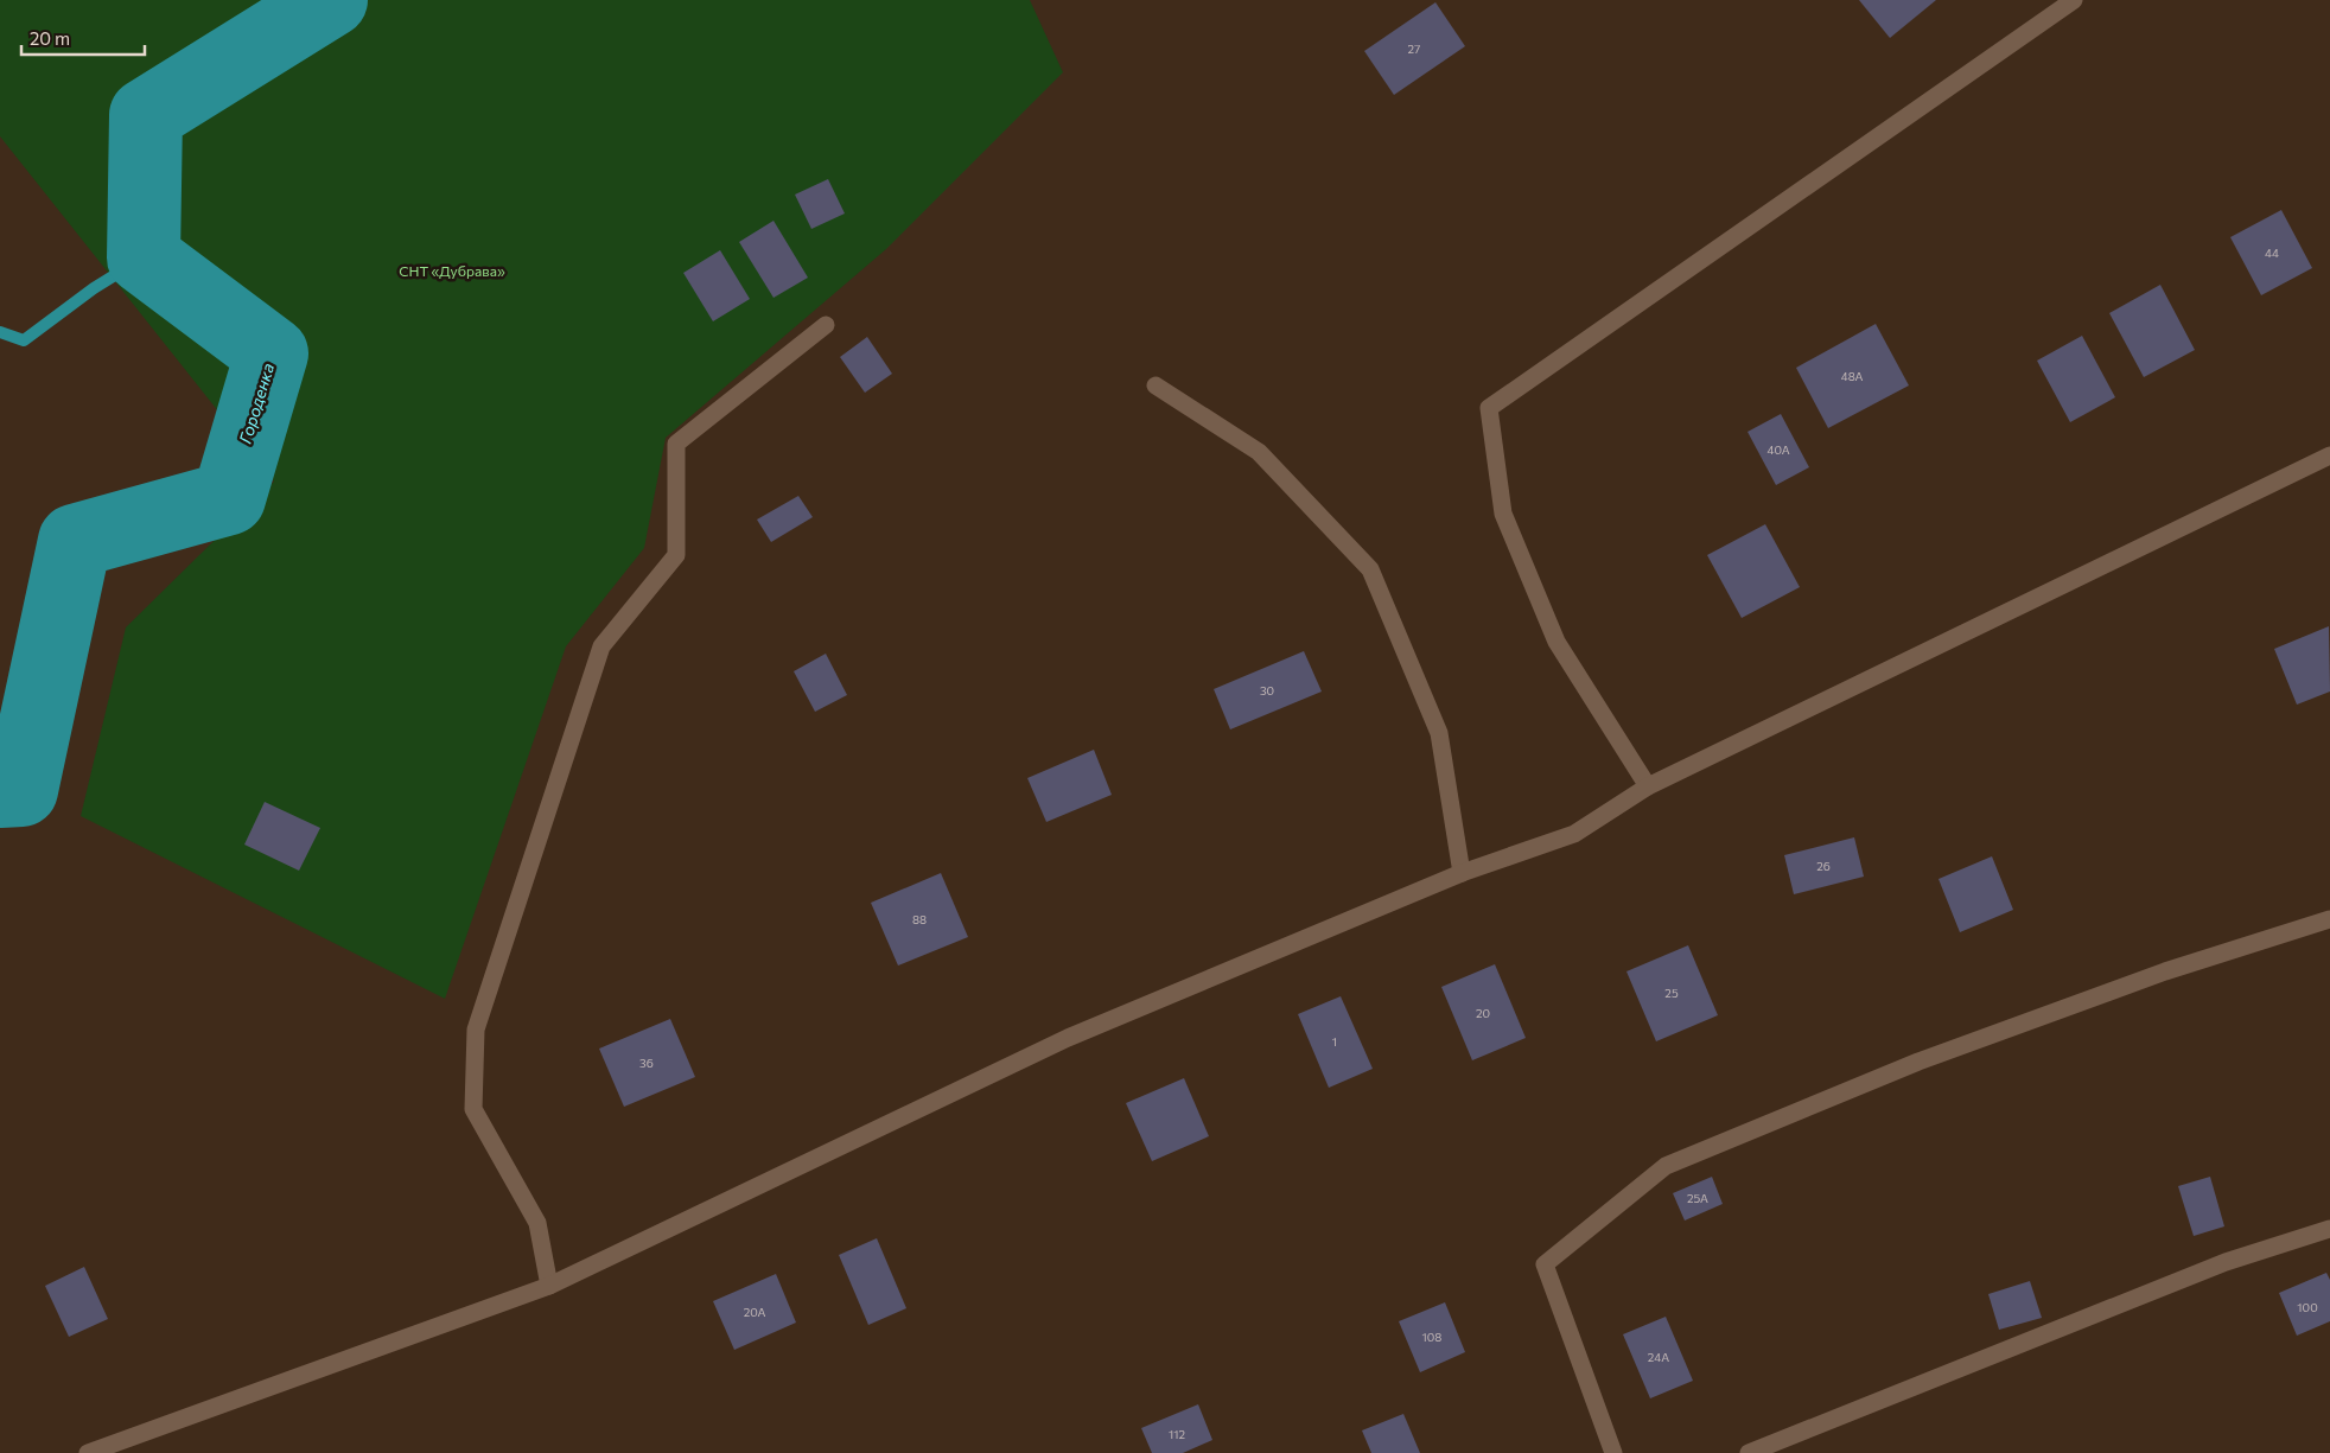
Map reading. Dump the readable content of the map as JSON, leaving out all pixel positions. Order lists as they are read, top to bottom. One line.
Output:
{"water":["Городенка"],"parks":["СНТ «Дубрава»"],"house_numbers":["27","44","48А","40А","30","26","88","25","20","1","36","25А","100","20А","108","24А","112"],"scale_bar":"20 m"}
